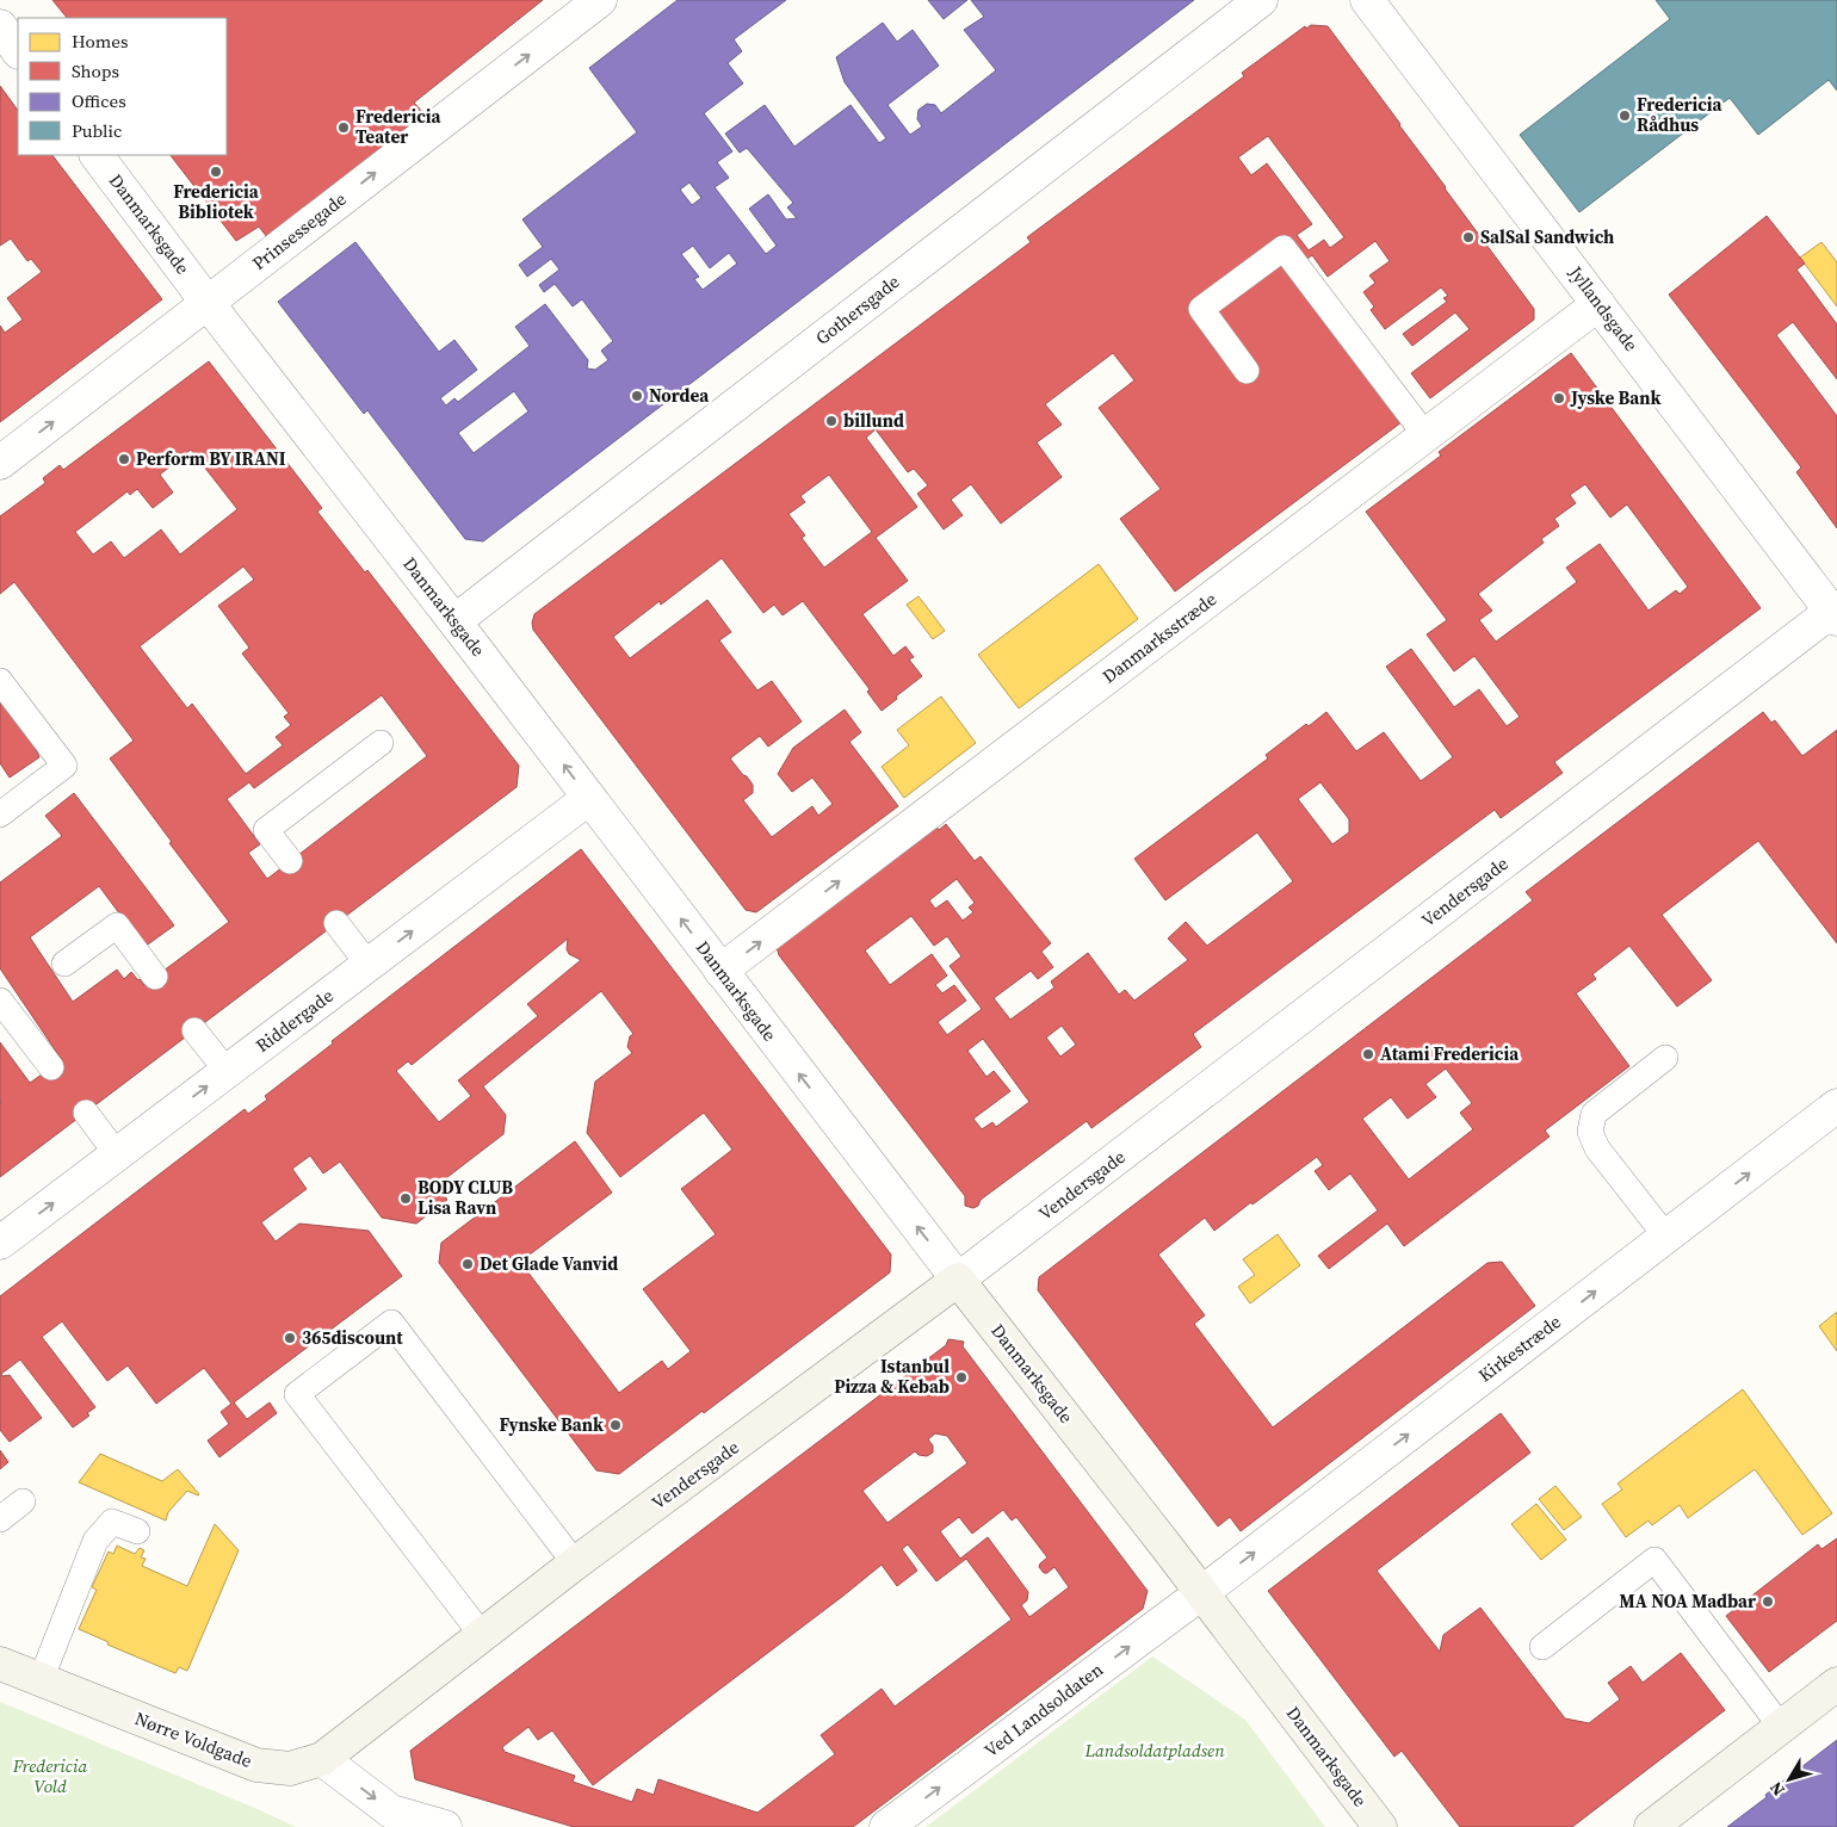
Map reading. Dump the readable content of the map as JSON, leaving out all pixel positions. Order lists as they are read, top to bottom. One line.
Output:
{"streets":{"street":["Danmarksgade","Prinsessegade","Jyllandsgade","Gothersgade","Danmarksstræde","Vendersgade","Riddergade","Kirkestræde","Ved Landsoldaten","Nørre Voldgade"]},"crossings":[["Danmarksgade","Prinsessegade"],["Danmarksgade","Gothersgade"],["Danmarksgade","Danmarksstræde"],["Danmarksgade","Vendersgade"],["Danmarksgade","Riddergade"],["Danmarksgade","Kirkestræde"],["Danmarksgade","Ved Landsoldaten"],["Jyllandsgade","Danmarksstræde"],["Jyllandsgade","Vendersgade"],["Vendersgade","Nørre Voldgade"],["Kirkestræde","Ved Landsoldaten"]],"one_way":["Danmarksgade","Prinsessegade","Danmarksstræde","Riddergade","Kirkestræde","Ved Landsoldaten"],"parks":["Landsoldatpladsen","Fredericia Vold"],"places":["Fredericia Rådhus","Fredericia Teater","Fredericia Bibliotek","SalSal Sandwich","Nordea","Jyske Bank","billund","Perform BY IRANI","Atami Fredericia","BODY CLUB Lisa Ravn","Det Glade Vanvid","365discount","Istanbul Pizza & Kebab","Fynske Bank","MA NOA Madbar"],"legend":["Homes","Shops","Offices","Public"],"north":"bottom left"}
